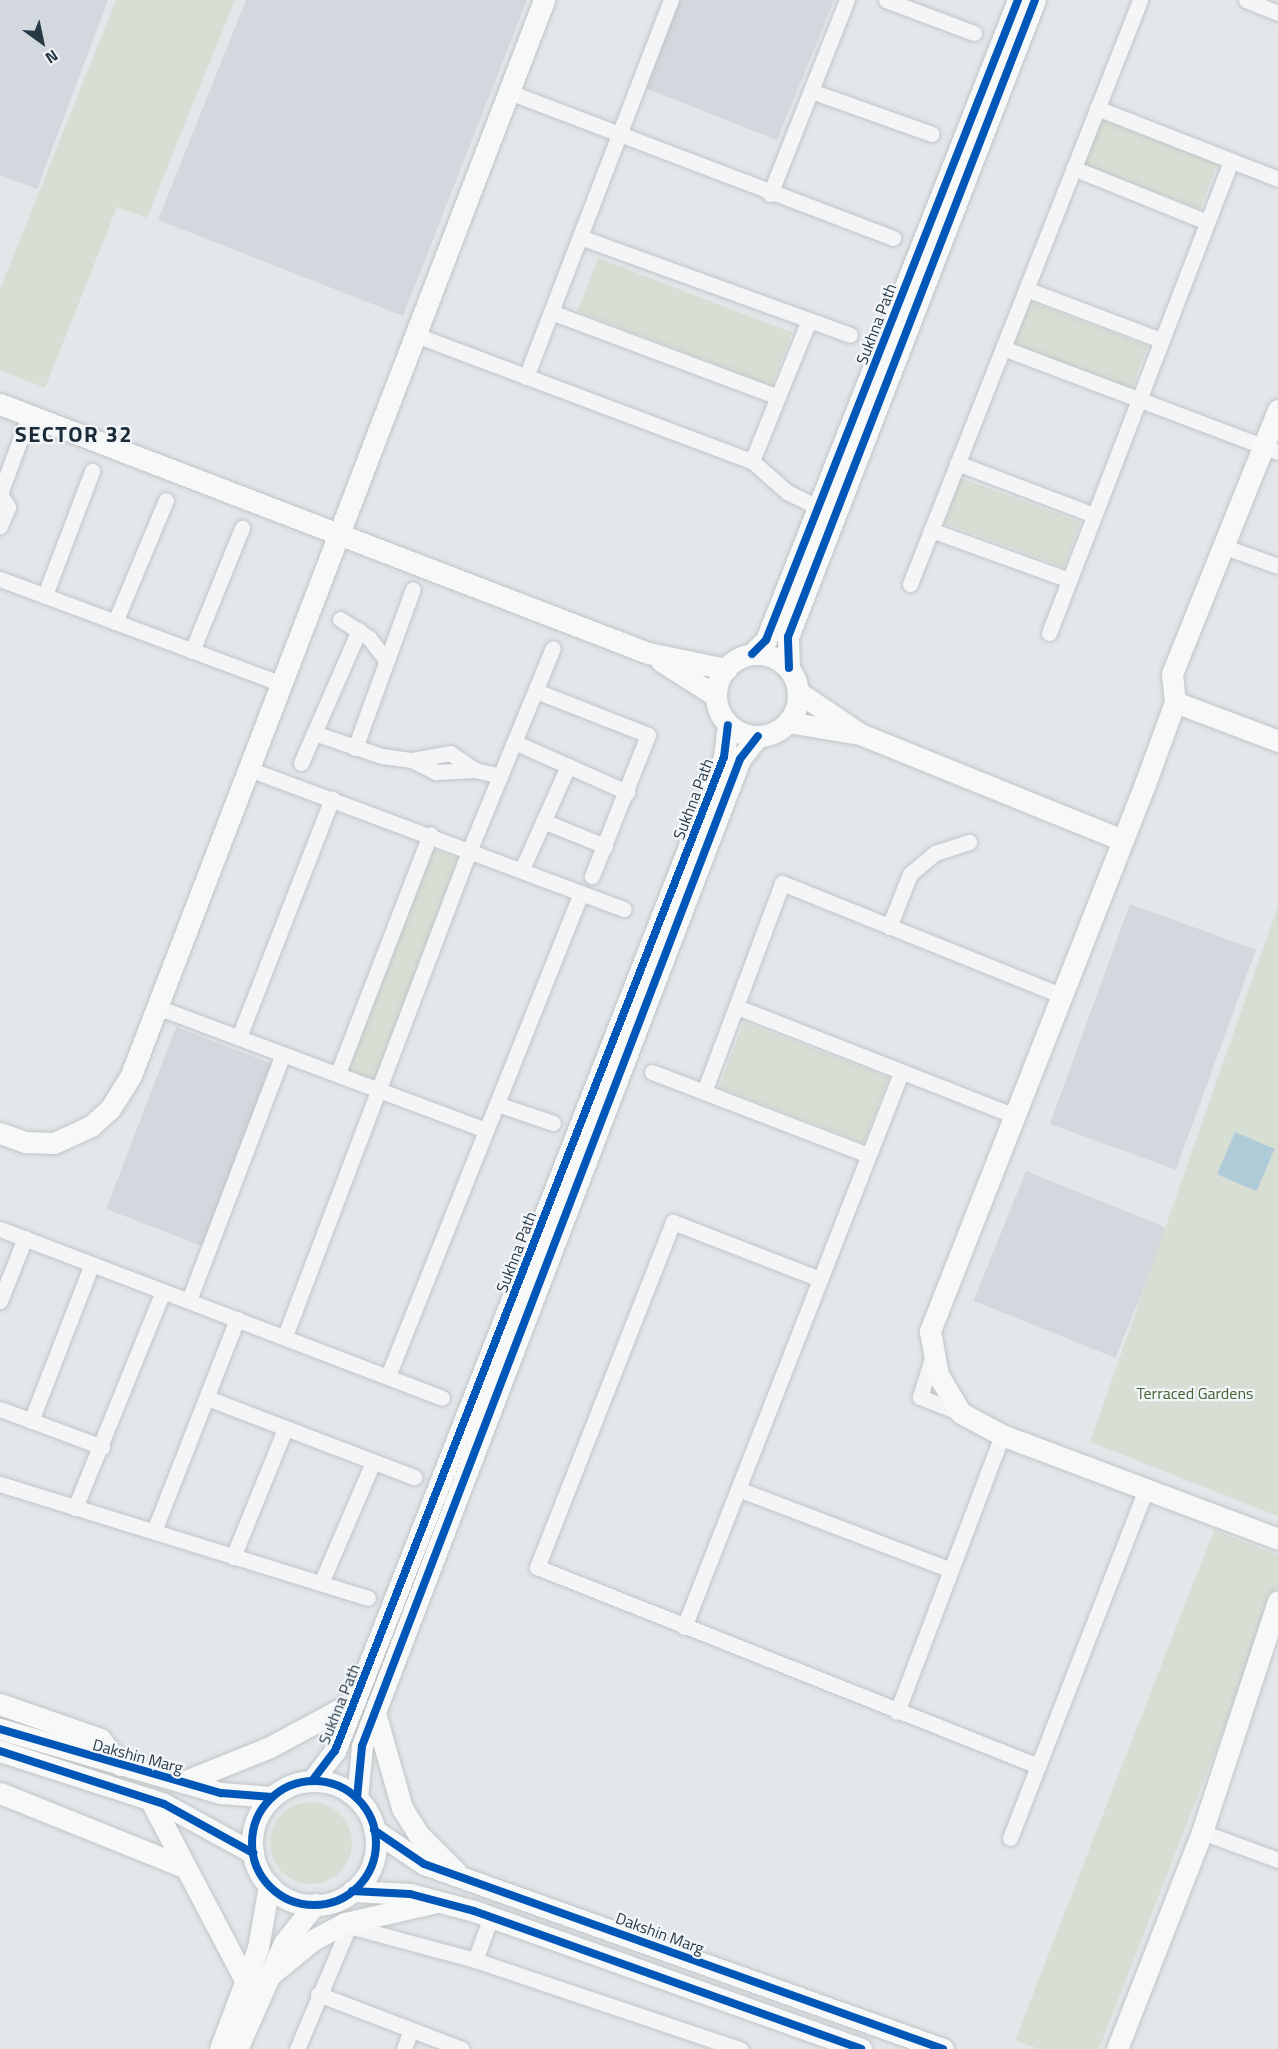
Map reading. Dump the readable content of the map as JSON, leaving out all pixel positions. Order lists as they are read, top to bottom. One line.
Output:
{"streets":{"main road":["Sukhna Path","Dakshin Marg"]},"crossings":[["Sukhna Path","Dakshin Marg"]],"districts":["SECTOR 32"],"parks":["Terraced Gardens"],"north":"bottom right"}
